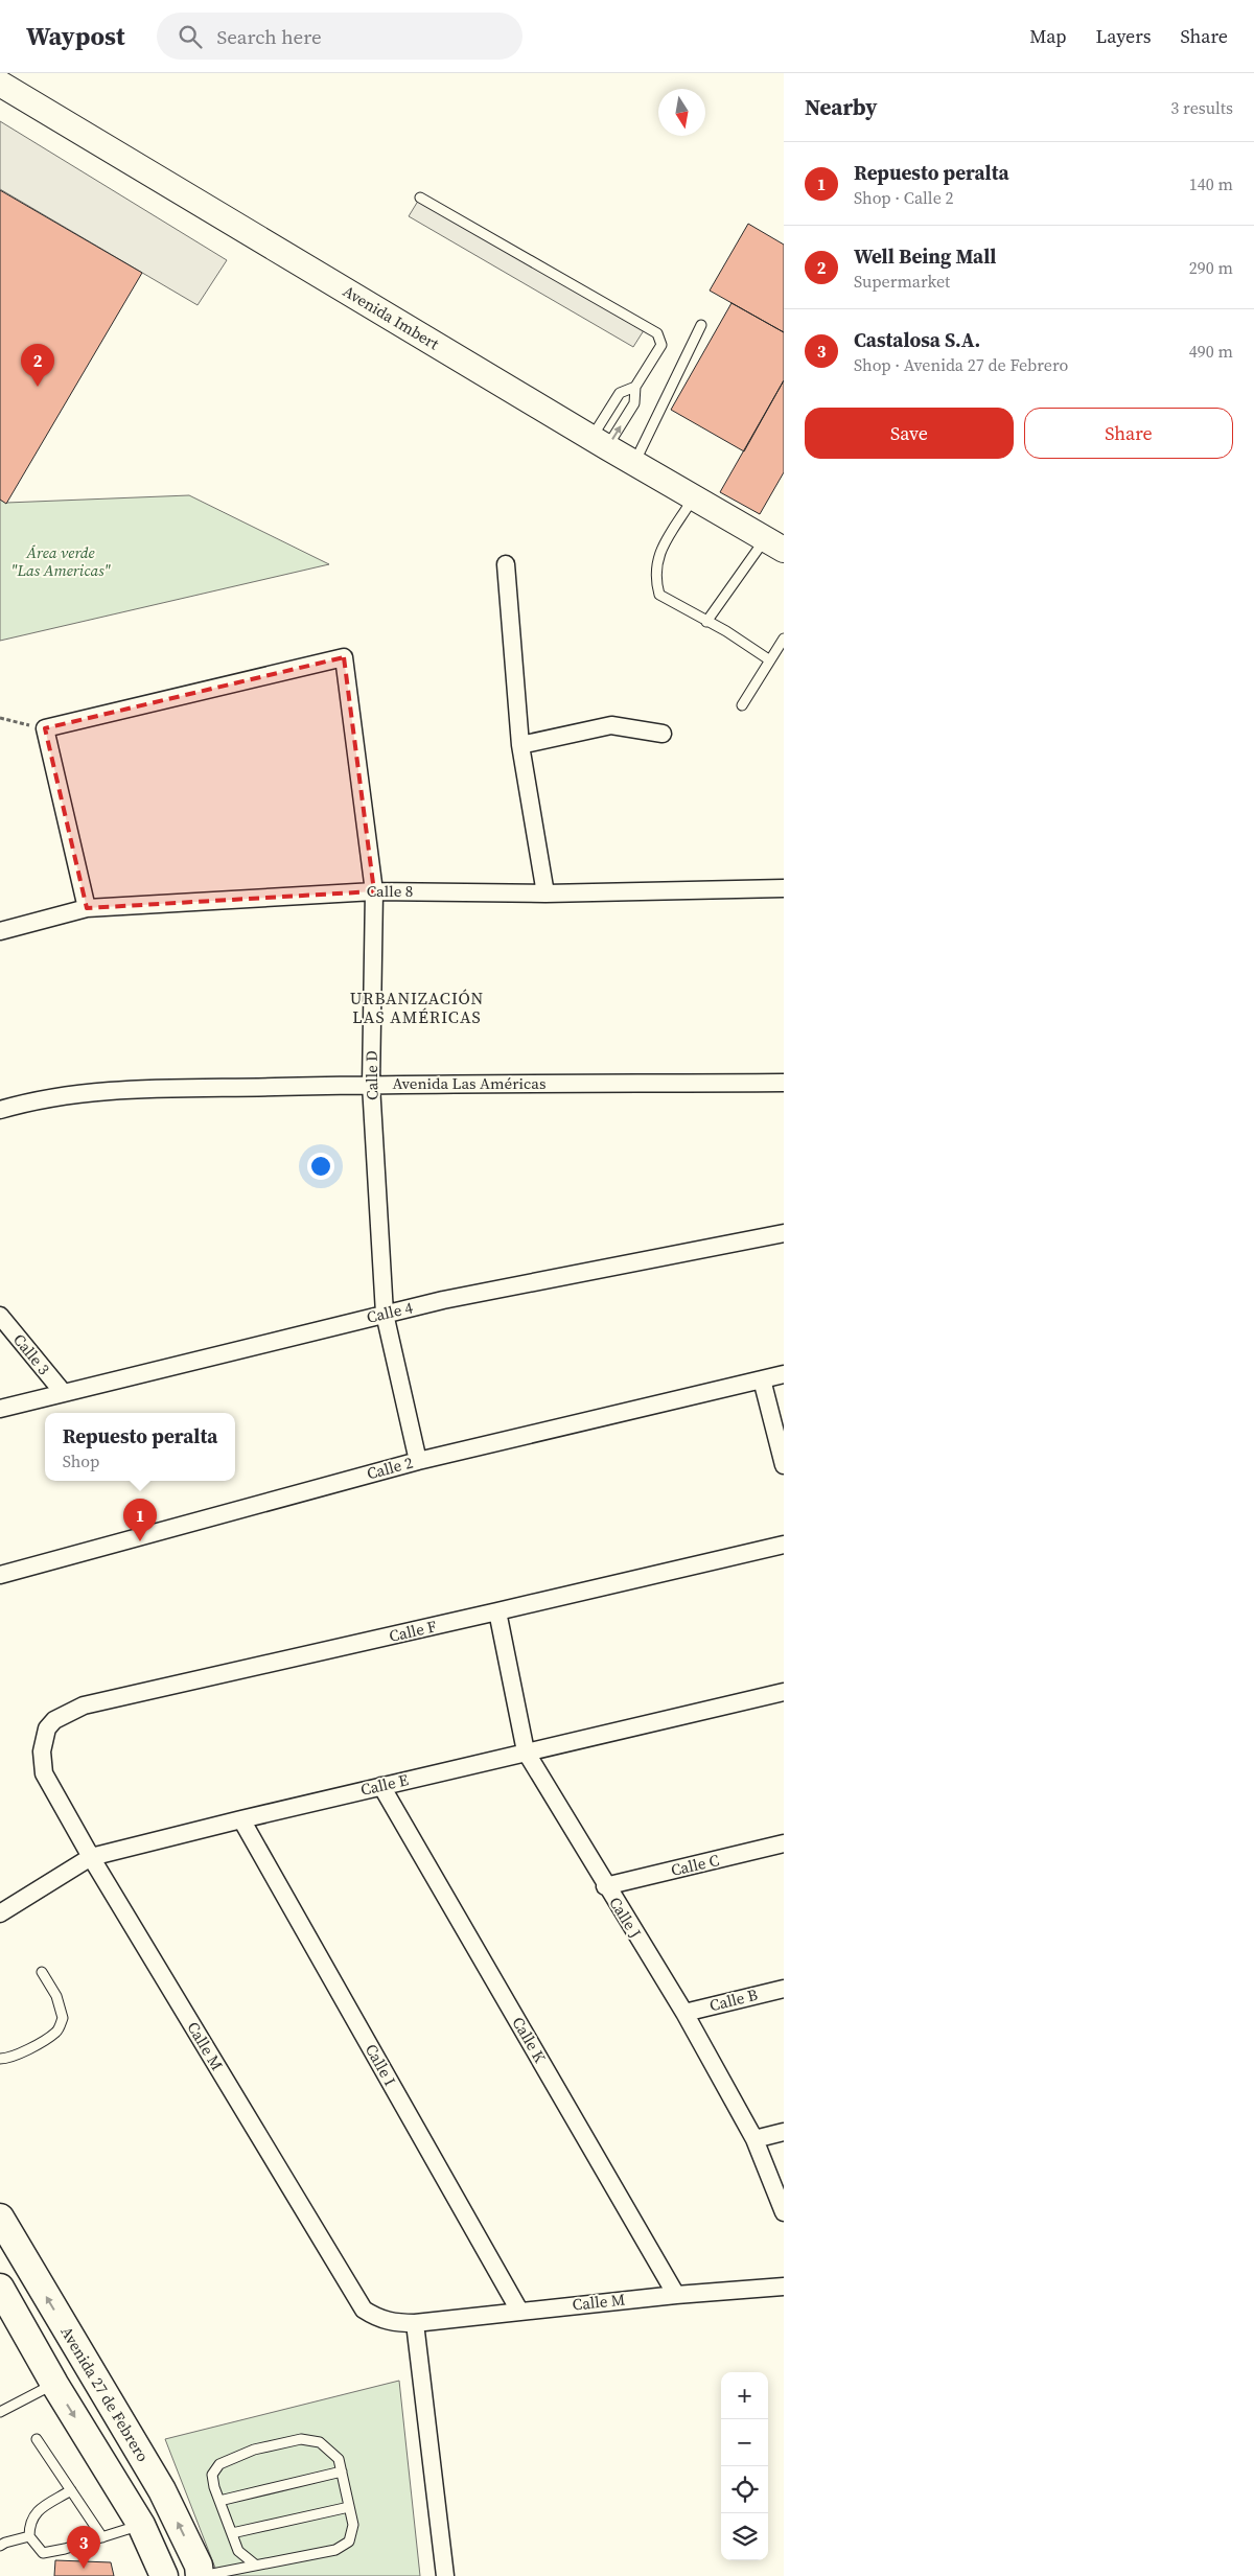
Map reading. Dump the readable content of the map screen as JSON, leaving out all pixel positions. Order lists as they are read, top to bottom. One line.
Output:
{"streets":{"main road":["Avenida Imbert","Avenida 27 de Febrero"],"street":["Calle 8","Calle D","Avenida Las Américas","Calle 4","Calle 3","Calle 2","Calle F","Calle E","Calle C","Calle J","Calle B","Calle K","Calle M","Calle I"]},"crossings":[["Calle 8","Calle D"],["Calle D","Avenida Las Américas"],["Calle D","Calle 4"],["Calle D","Calle 2"],["Calle 4","Calle 3"],["Calle F","Calle J"],["Calle F","Calle M"],["Calle E","Calle J"],["Calle E","Calle K"],["Calle E","Calle M"],["Calle E","Calle I"],["Calle C","Calle J"],["Calle J","Calle B"],["Calle K","Calle M"],["Calle M","Calle I"]],"districts":["URBANIZACIÓN LAS AMÉRICAS"],"parks":["Área verde \"Las Americas\""],"north":"bottom","page":{"header":"Waypost","search":"Search here","nav":["Map","Layers","Share"],"heading":["Nearby","3 results"],"list":[{"mark":"1","name":"Repuesto peralta","note":"Shop · Calle 2","value":"140 m"},{"mark":"2","name":"Well Being Mall","note":"Supermarket","value":"290 m"},{"mark":"3","name":"Castalosa S.A.","note":"Shop · Avenida 27 de Febrero","value":"490 m"}],"pins":["2","1","3"],"buttons":["Save","Share"],"popup":["Repuesto peralta","Shop"],"map_buttons":["+","−"]}}
